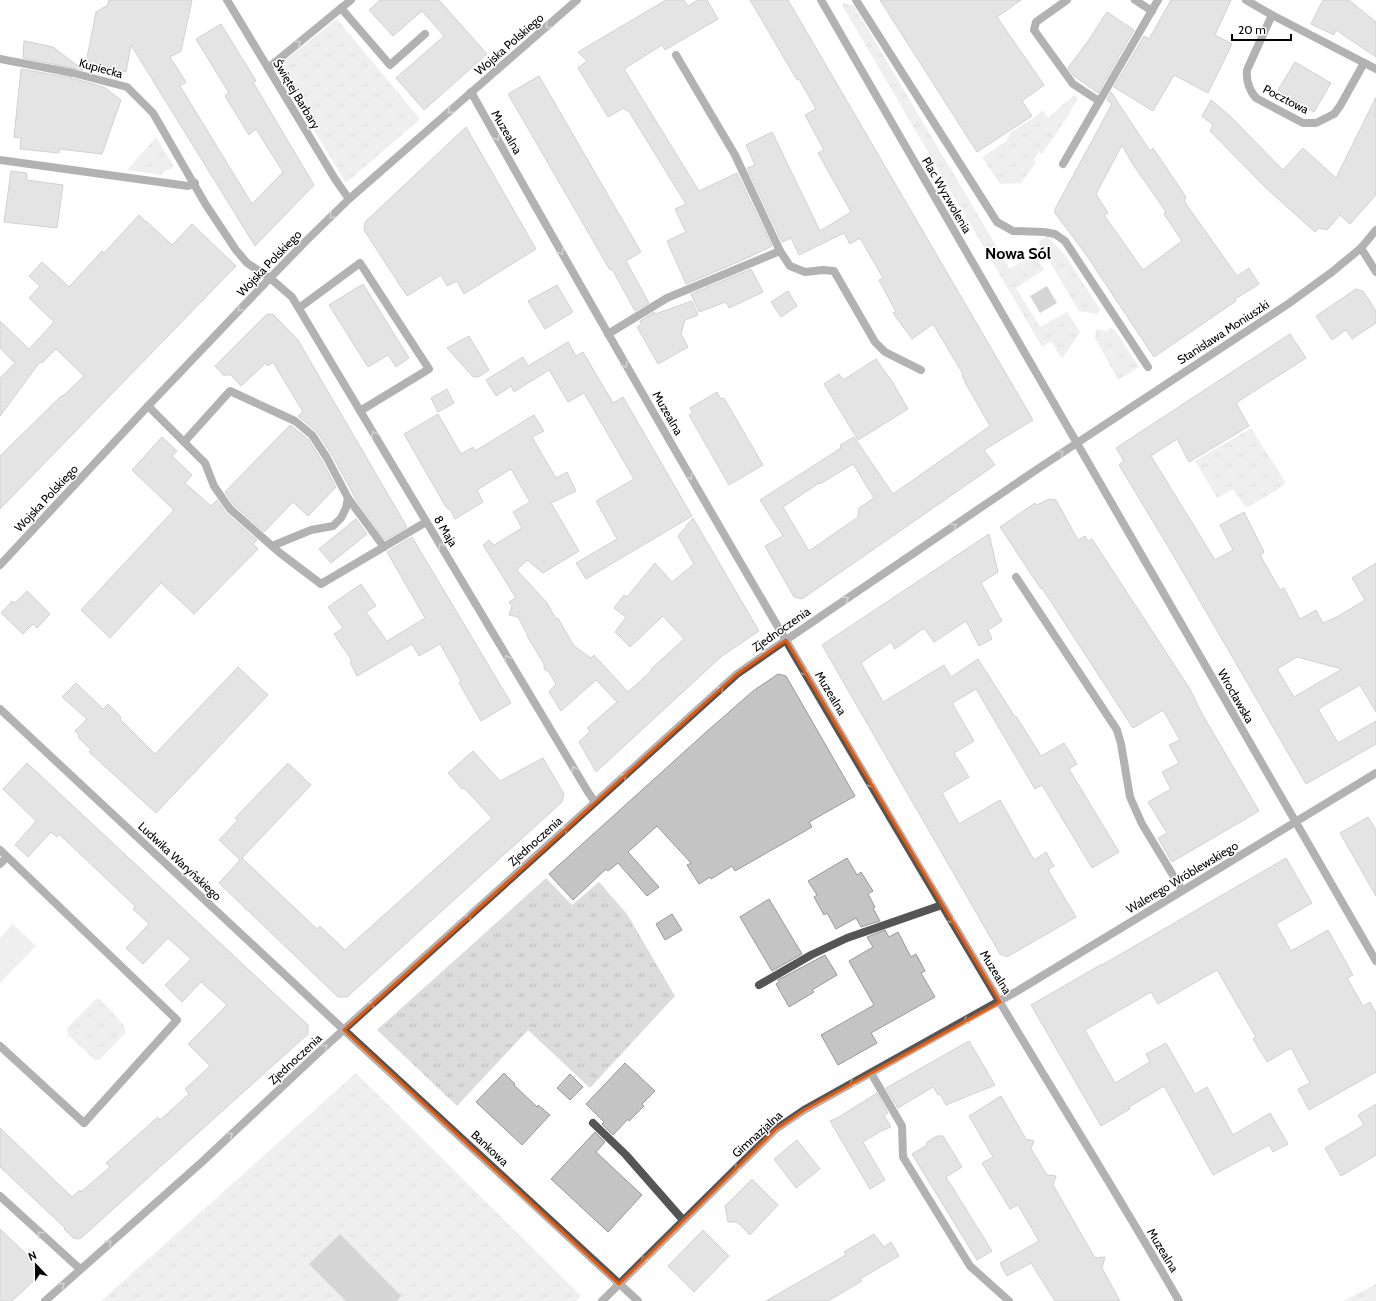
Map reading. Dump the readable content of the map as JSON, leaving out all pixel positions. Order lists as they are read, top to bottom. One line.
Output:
{"streets":{"street":["Wojska Polskiego","Kupiecka","Świętej Barbary","Pocztowa","Muzealna","Plac Wyzwolenia","Stanisława Moniuszki","8 Maja","Zjednoczenia","Wrocławska","Ludwika Waryńskiego","Walerego Wróblewskiego","Gimnazjalna","Bankowa"]},"crossings":[["Wojska Polskiego","Kupiecka"],["Wojska Polskiego","Świętej Barbary"],["Wojska Polskiego","Muzealna"],["Wojska Polskiego","8 Maja"],["Kupiecka","8 Maja"],["Muzealna","Zjednoczenia"],["Muzealna","Walerego Wróblewskiego"],["Muzealna","Gimnazjalna"],["Plac Wyzwolenia","Stanisława Moniuszki"],["Plac Wyzwolenia","Zjednoczenia"],["Plac Wyzwolenia","Wrocławska"],["Stanisława Moniuszki","Zjednoczenia"],["Stanisława Moniuszki","Wrocławska"],["8 Maja","Zjednoczenia"],["Zjednoczenia","Wrocławska"],["Zjednoczenia","Ludwika Waryńskiego"],["Zjednoczenia","Bankowa"],["Wrocławska","Walerego Wróblewskiego"],["Ludwika Waryńskiego","Bankowa"],["Walerego Wróblewskiego","Gimnazjalna"],["Gimnazjalna","Bankowa"]],"one_way":["Wojska Polskiego","Muzealna","8 Maja","Zjednoczenia","Gimnazjalna"],"districts":["Nowa Sól"],"scale_bar":"20 m","north":"top"}
